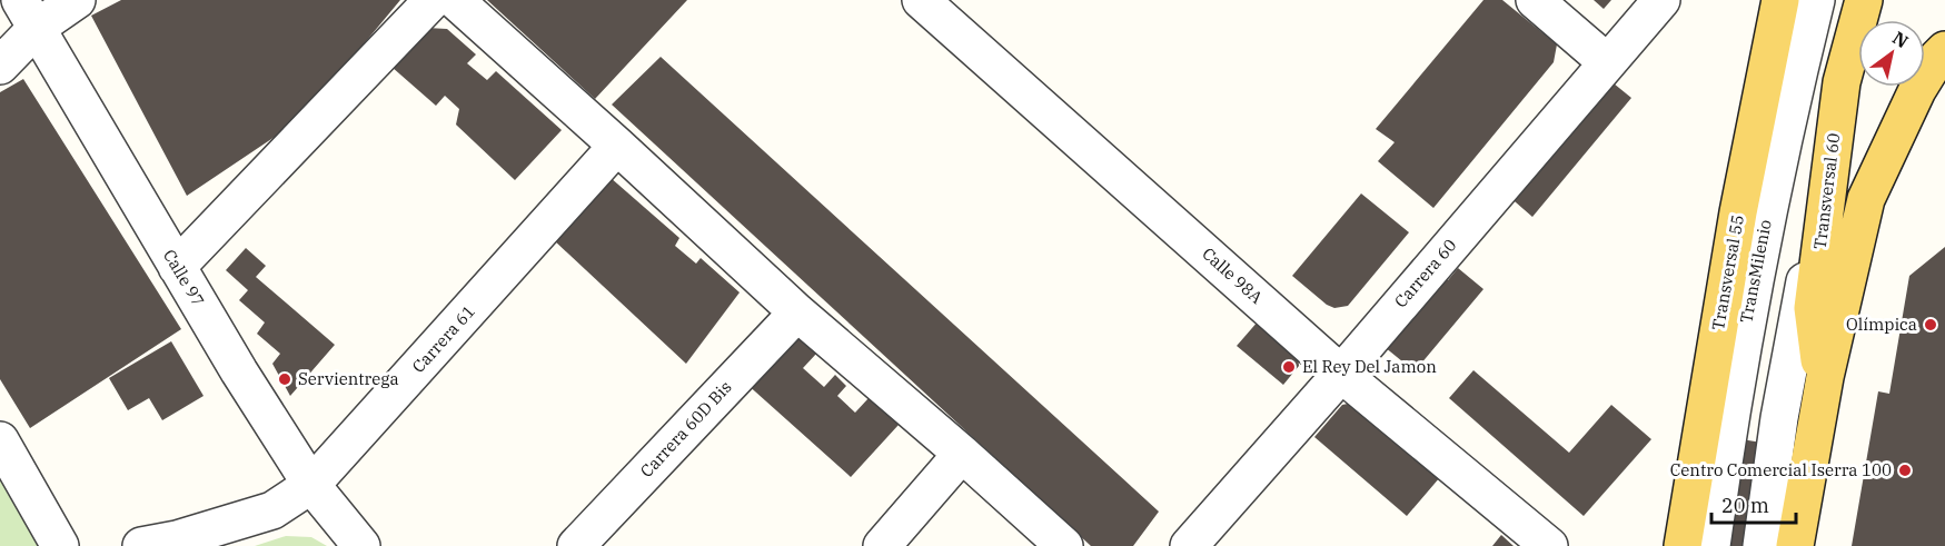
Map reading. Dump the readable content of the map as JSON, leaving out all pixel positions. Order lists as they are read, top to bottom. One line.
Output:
{"streets":{"main road":["Transversal 60","Transversal 55"],"street":["TransMilenio","Carrera 60","Calle 98A","Calle 97","Carrera 61","Carrera 60D Bis"]},"crossings":[["Carrera 60","Calle 98A"],["Calle 97","Carrera 61"]],"places":["Olímpica","El Rey Del Jamon","Servientrega","Centro Comercial Iserra 100"],"scale_bar":"20 m","north":"top right"}
